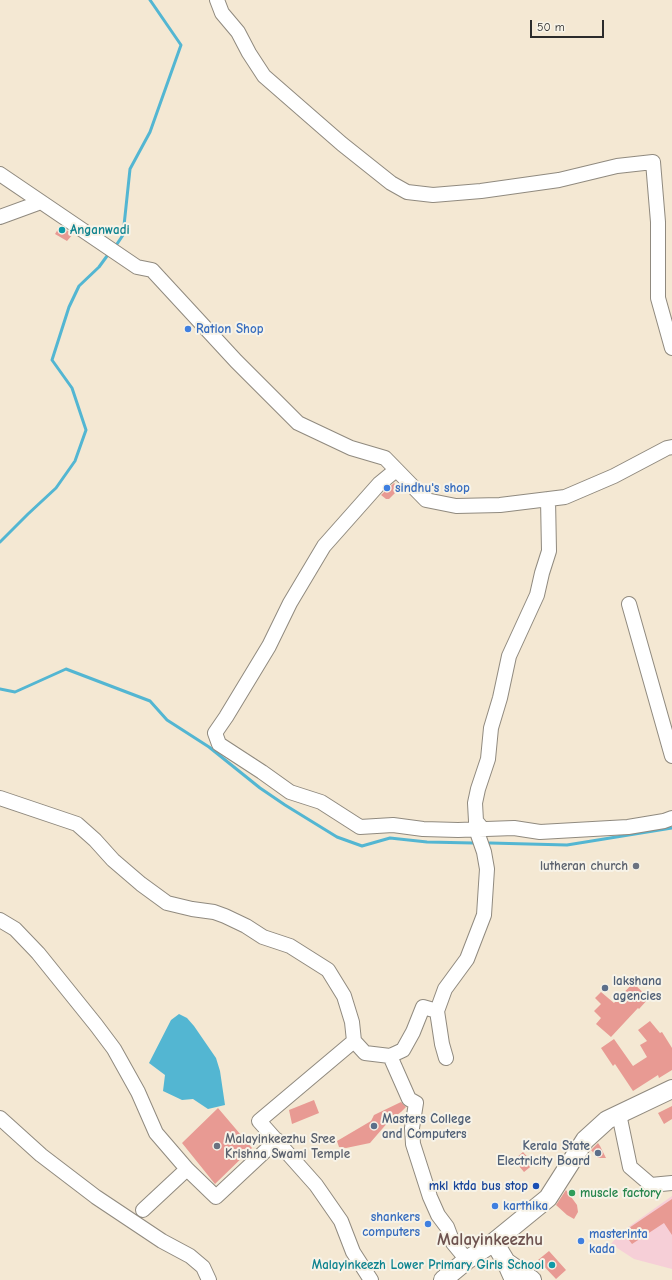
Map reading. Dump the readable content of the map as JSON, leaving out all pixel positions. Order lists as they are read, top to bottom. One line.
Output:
{"districts":["Malayinkeezhu"],"places":["Anganwadi","Ration Shop","sindhu's shop","lutheran church","lakshana agencies","Masters College and Computers","Malayinkeezhu Sree Krishna Swami Temple","Kerala State Electricity Board","mkl ktda bus stop","muscle factory","karthika","shankers computers","masterinta kada","Malayinkeezh Lower Primary Girls School"],"scale_bar":"50 m"}
